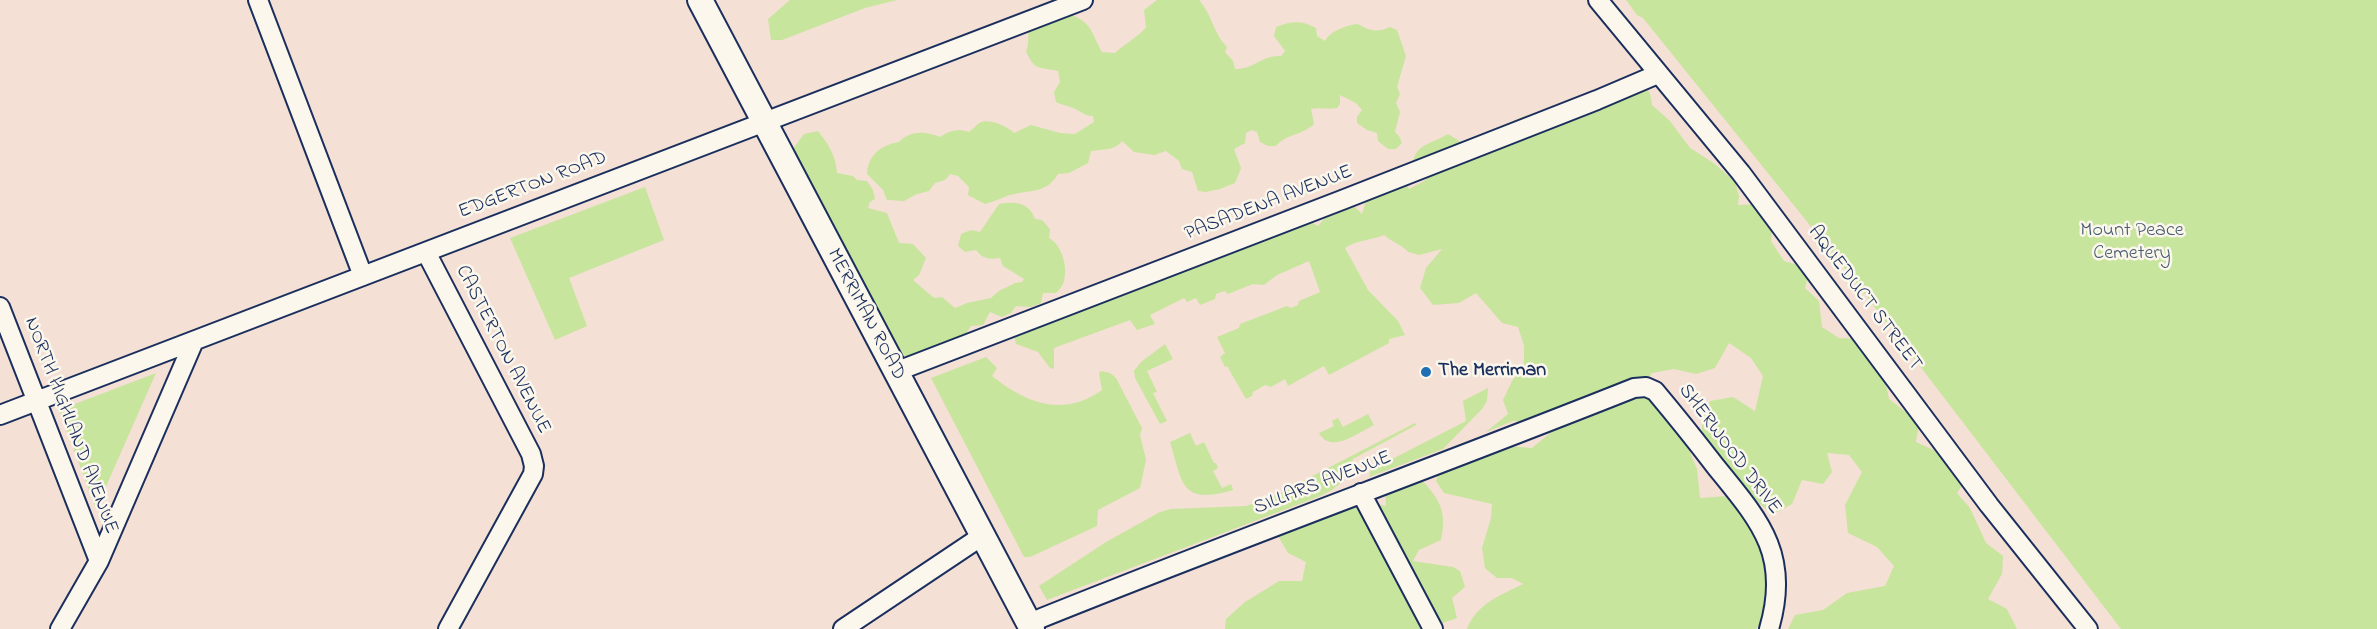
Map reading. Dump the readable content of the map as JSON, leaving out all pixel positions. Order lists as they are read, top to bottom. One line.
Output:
{"streets":{"main road":["MERRIMAN ROAD"],"street":["EDGERTON ROAD","PASADENA AVENUE","AQUEDUCT STREET","CASTERTON AVENUE","NORTH HIGHLAND AVENUE","SHERWOOD DRIVE","SILLARS AVENUE"]},"crossings":[["EDGERTON ROAD","MERRIMAN ROAD"],["EDGERTON ROAD","CASTERTON AVENUE"],["EDGERTON ROAD","NORTH HIGHLAND AVENUE"],["PASADENA AVENUE","AQUEDUCT STREET"],["PASADENA AVENUE","MERRIMAN ROAD"],["MERRIMAN ROAD","SILLARS AVENUE"],["SHERWOOD DRIVE","SILLARS AVENUE"]],"parks":["Mount Peace Cemetery"],"places":["The Merriman"]}
